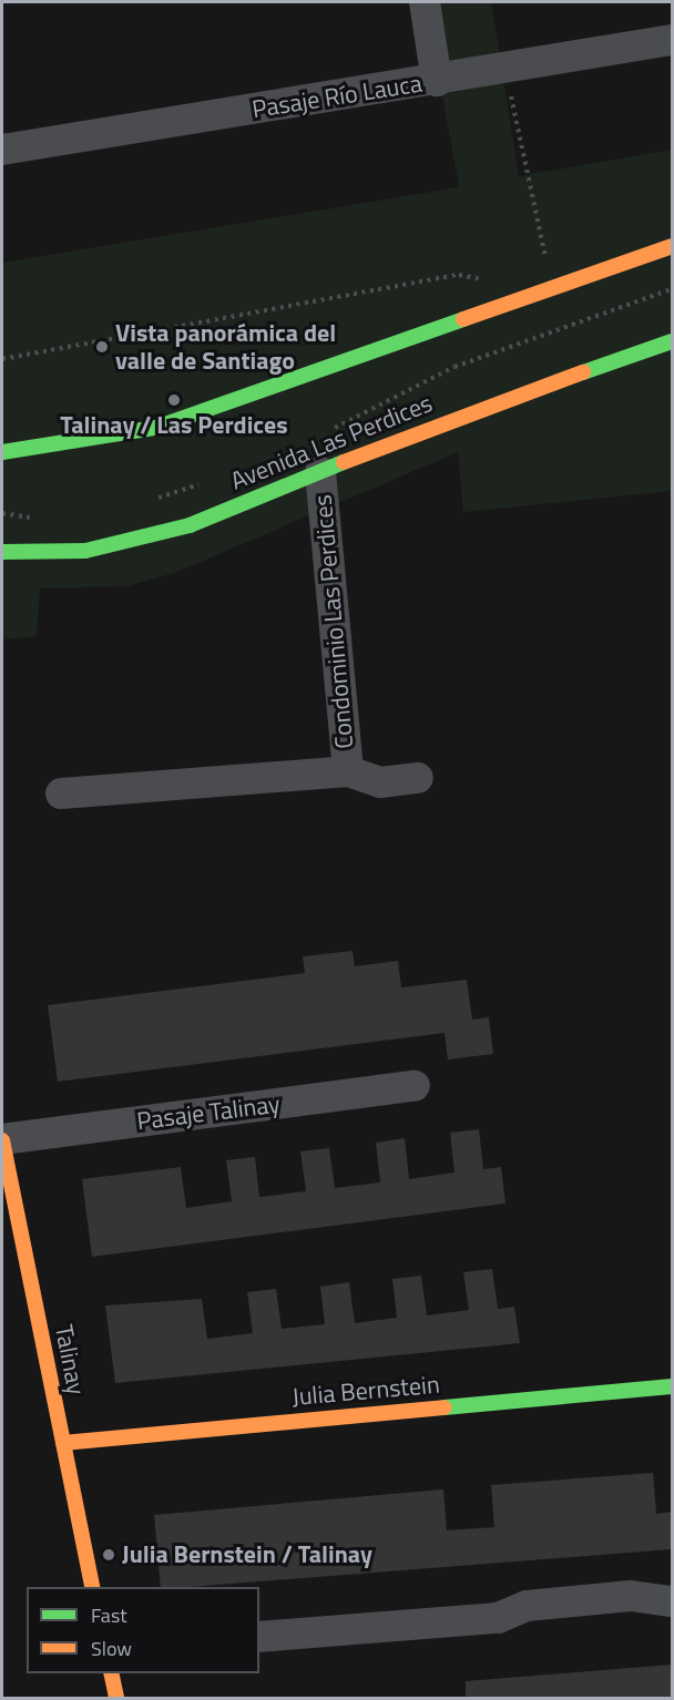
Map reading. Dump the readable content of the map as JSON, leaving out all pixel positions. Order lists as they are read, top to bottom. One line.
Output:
{"streets":{"main road":["Avenida Las Perdices","Talinay","Julia Bernstein"],"street":["Pasaje Río Lauca","Condominio Las Perdices","Pasaje Talinay"]},"crossings":[["Avenida Las Perdices","Condominio Las Perdices"],["Pasaje Talinay","Talinay"],["Talinay","Julia Bernstein"]],"places":["Vista panorámica del valle de Santiago","Talinay / Las Perdices","Julia Bernstein / Talinay"],"legend":["Fast","Slow"]}
